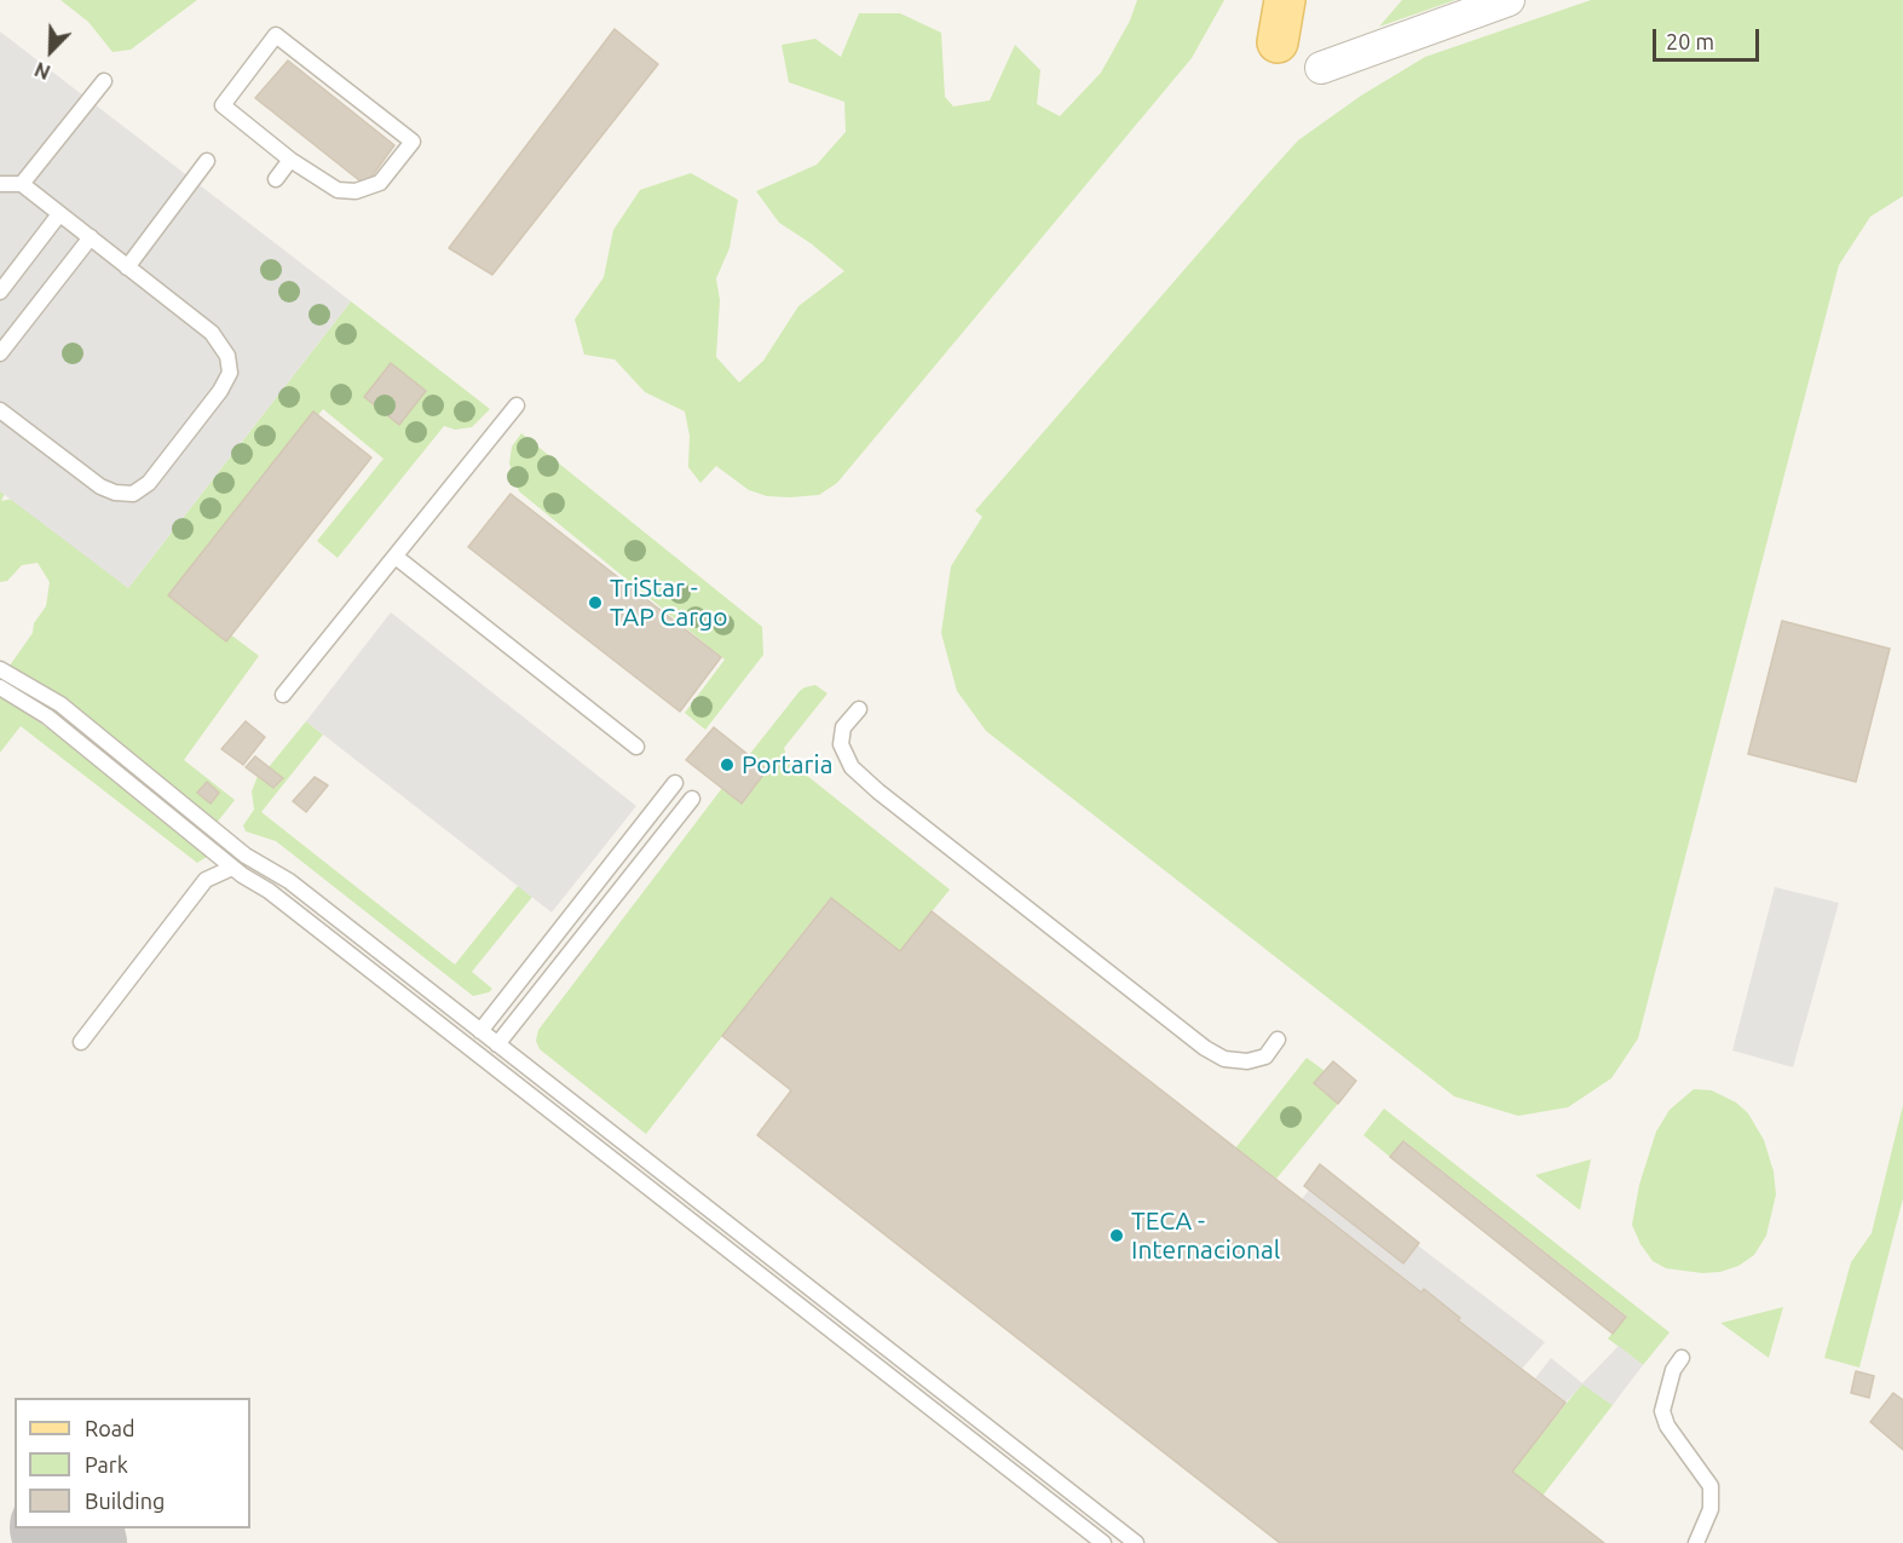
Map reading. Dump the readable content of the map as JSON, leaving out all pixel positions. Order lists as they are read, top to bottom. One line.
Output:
{"places":["TriStar - TAP Cargo","Portaria","TECA - Internacional"],"legend":["Road","Park","Building"],"scale_bar":"20 m","north":"bottom left"}
